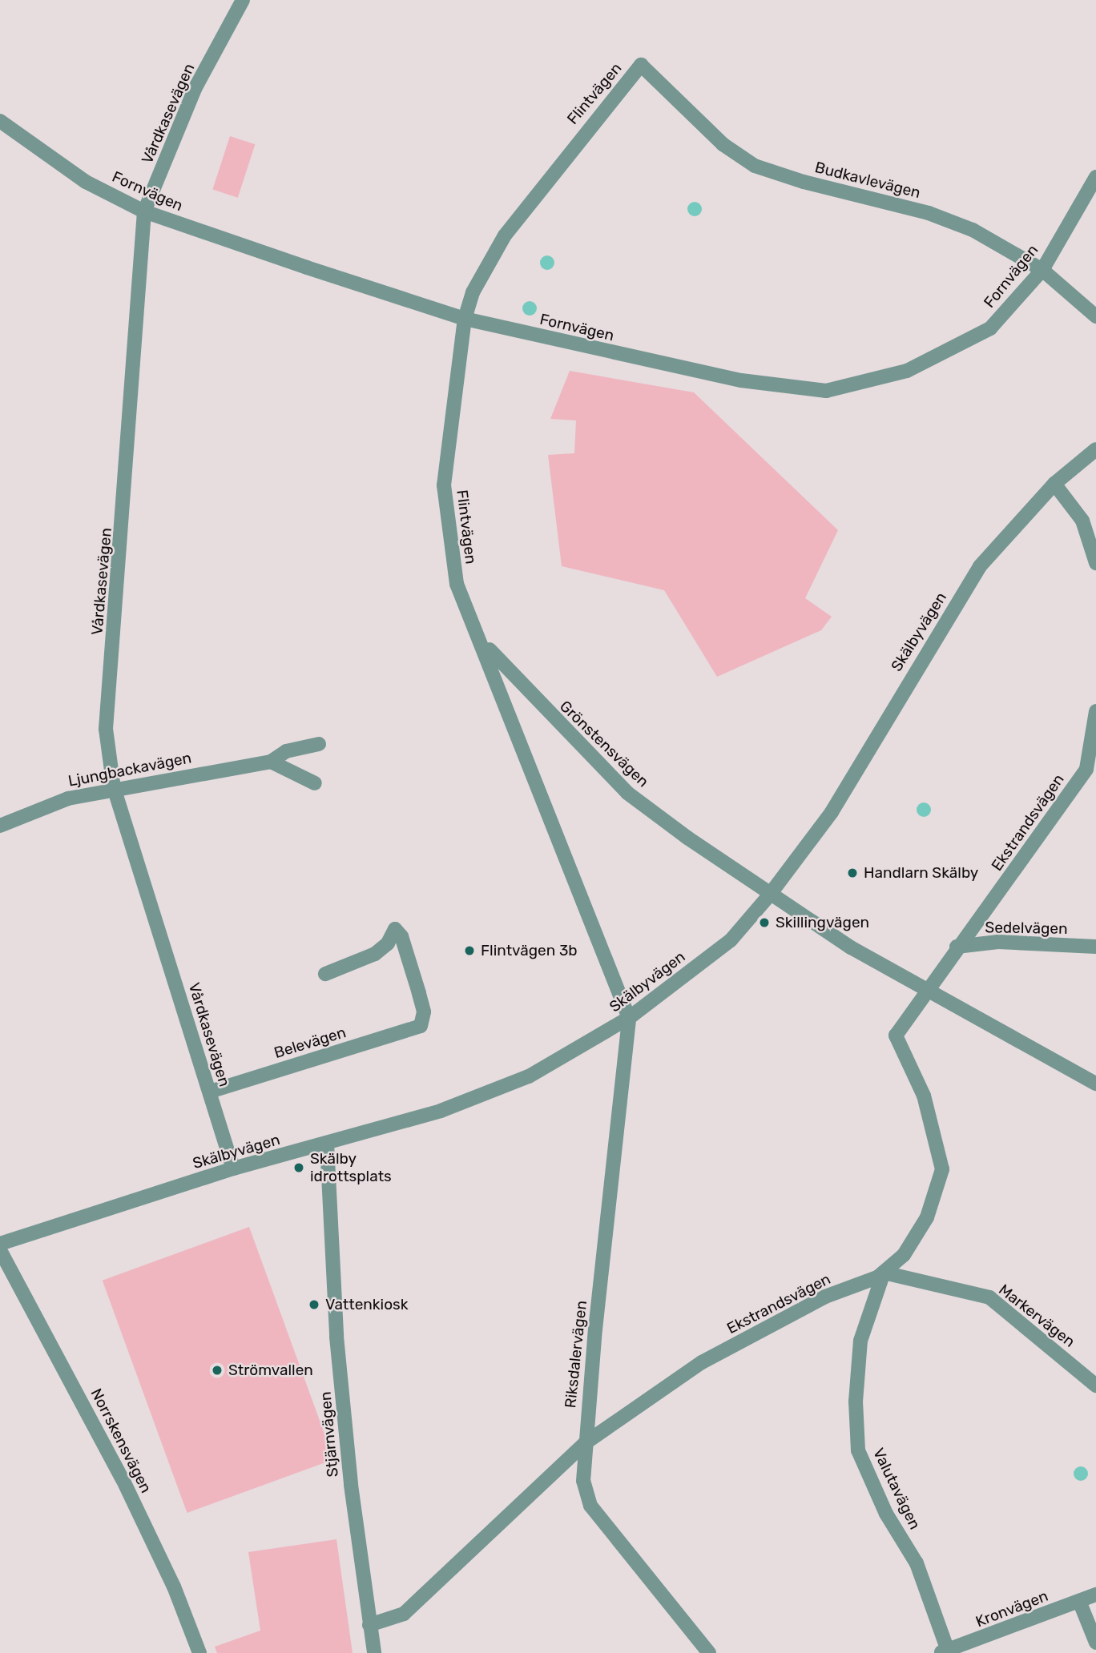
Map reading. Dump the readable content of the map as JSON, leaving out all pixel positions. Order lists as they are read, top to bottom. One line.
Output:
{"streets":{"street":["Flintvägen","Vårdkasevägen","Budkavlevägen","Fornvägen","Skälbyvägen","Grönstensvägen","Ljungbackavägen","Ekstrandsvägen","Sedelvägen","Belevägen","Markervägen","Riksdalervägen","Stjärnvägen","Norrskensvägen","Valutavägen","Kronvägen"]},"crossings":[["Flintvägen","Budkavlevägen"],["Flintvägen","Fornvägen"],["Flintvägen","Skälbyvägen"],["Flintvägen","Grönstensvägen"],["Flintvägen","Riksdalervägen"],["Vårdkasevägen","Fornvägen"],["Vårdkasevägen","Skälbyvägen"],["Vårdkasevägen","Ljungbackavägen"],["Vårdkasevägen","Belevägen"],["Budkavlevägen","Fornvägen"],["Skälbyvägen","Grönstensvägen"],["Skälbyvägen","Riksdalervägen"],["Skälbyvägen","Stjärnvägen"],["Ekstrandsvägen","Sedelvägen"],["Ekstrandsvägen","Markervägen"],["Ekstrandsvägen","Riksdalervägen"],["Ekstrandsvägen","Stjärnvägen"],["Ekstrandsvägen","Valutavägen"],["Markervägen","Valutavägen"],["Valutavägen","Kronvägen"]],"places":["Handlarn Skälby","Skillingvägen","Flintvägen 3b","Skälby idrottsplats","Vattenkiosk","Strömvallen"]}
